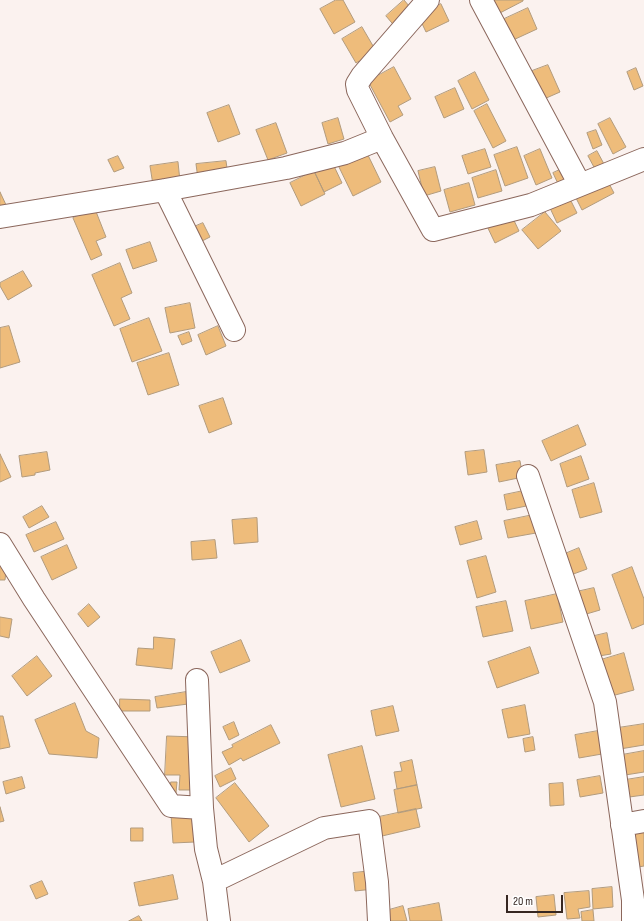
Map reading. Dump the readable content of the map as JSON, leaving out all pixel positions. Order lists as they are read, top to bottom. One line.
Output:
{"scale_bar":"20 m"}
